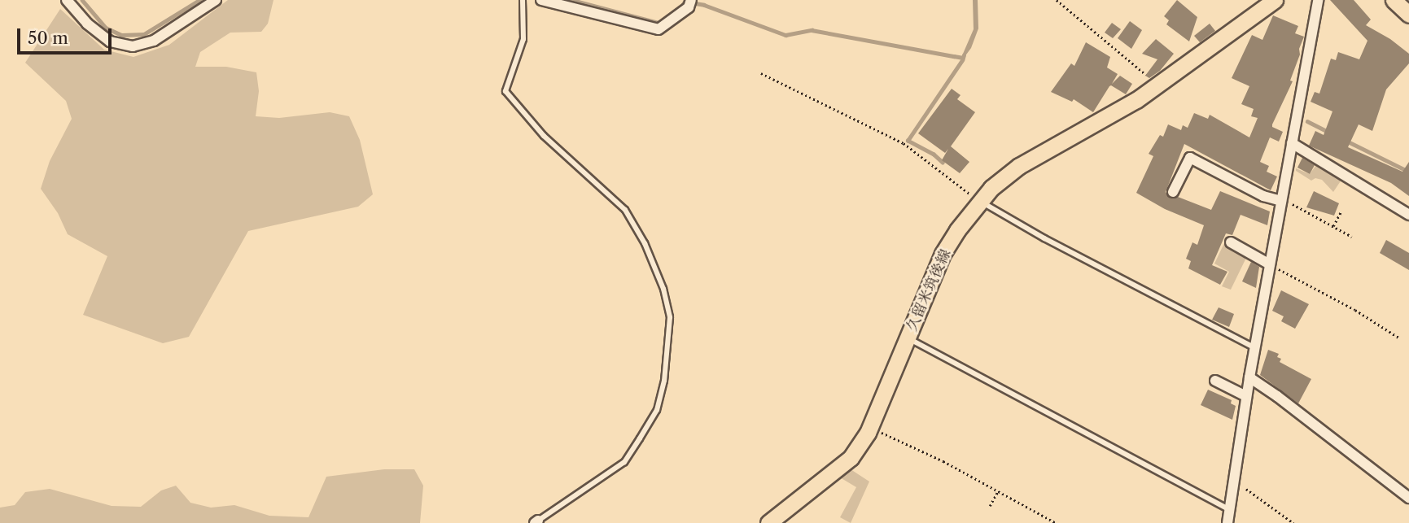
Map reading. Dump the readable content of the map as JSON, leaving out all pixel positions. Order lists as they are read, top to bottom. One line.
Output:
{"streets":{"main road":["久留米筑後線"]},"scale_bar":"50 m"}
